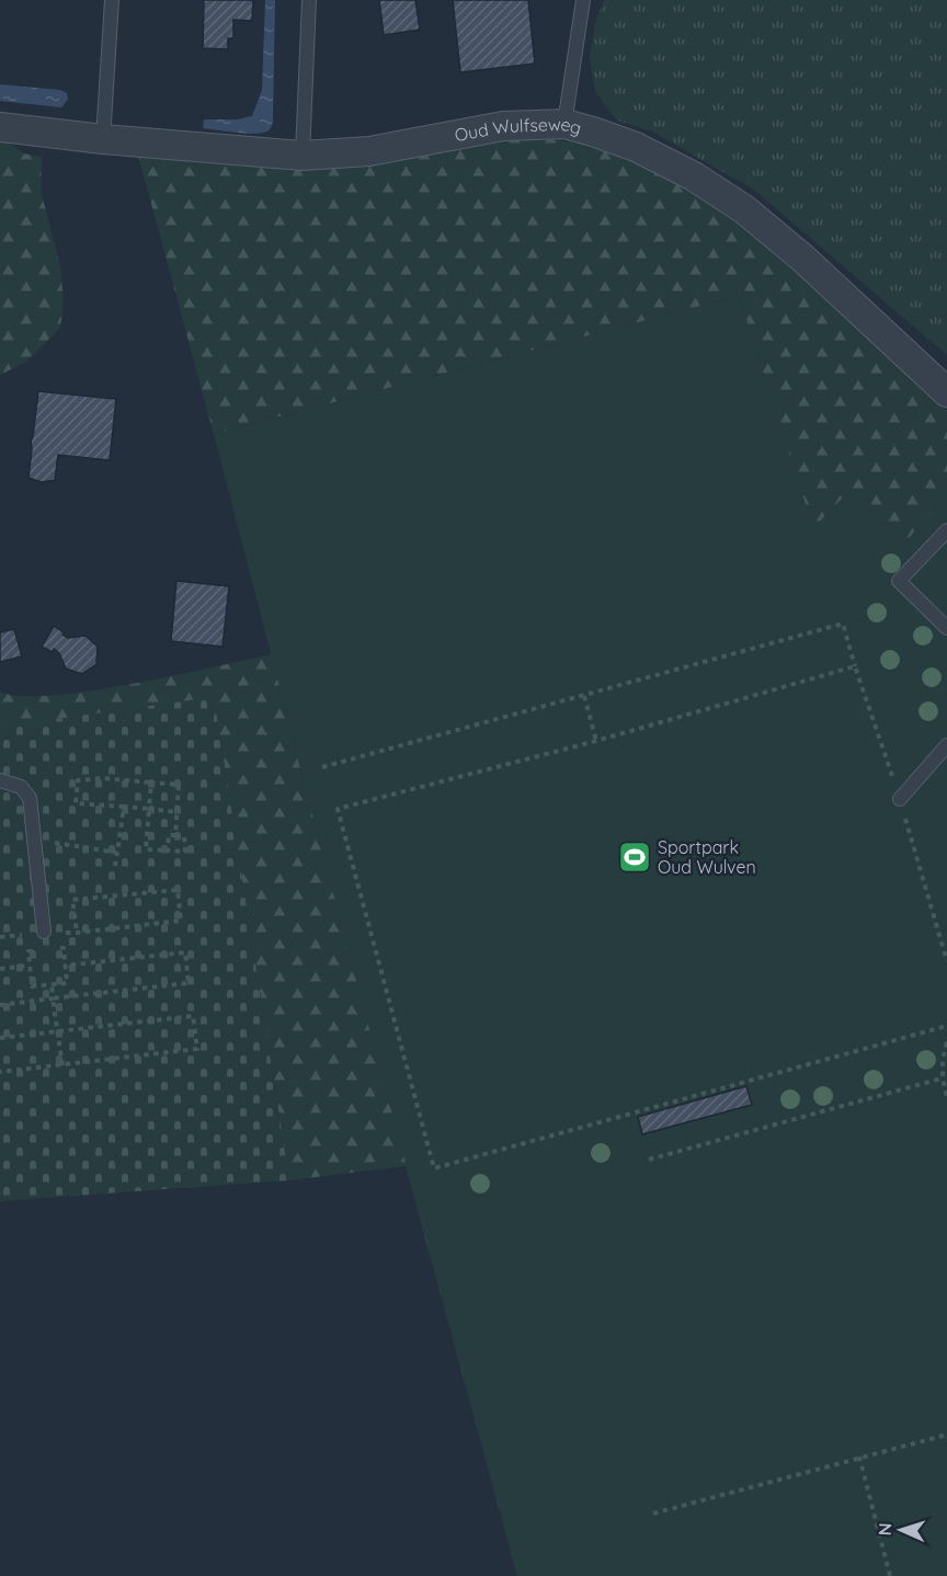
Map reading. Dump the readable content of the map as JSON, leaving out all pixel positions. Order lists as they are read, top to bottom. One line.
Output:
{"streets":{"street":["Oud Wulfseweg"]},"places":{"sports":["Sportpark Oud Wulven"]},"north":"left"}
